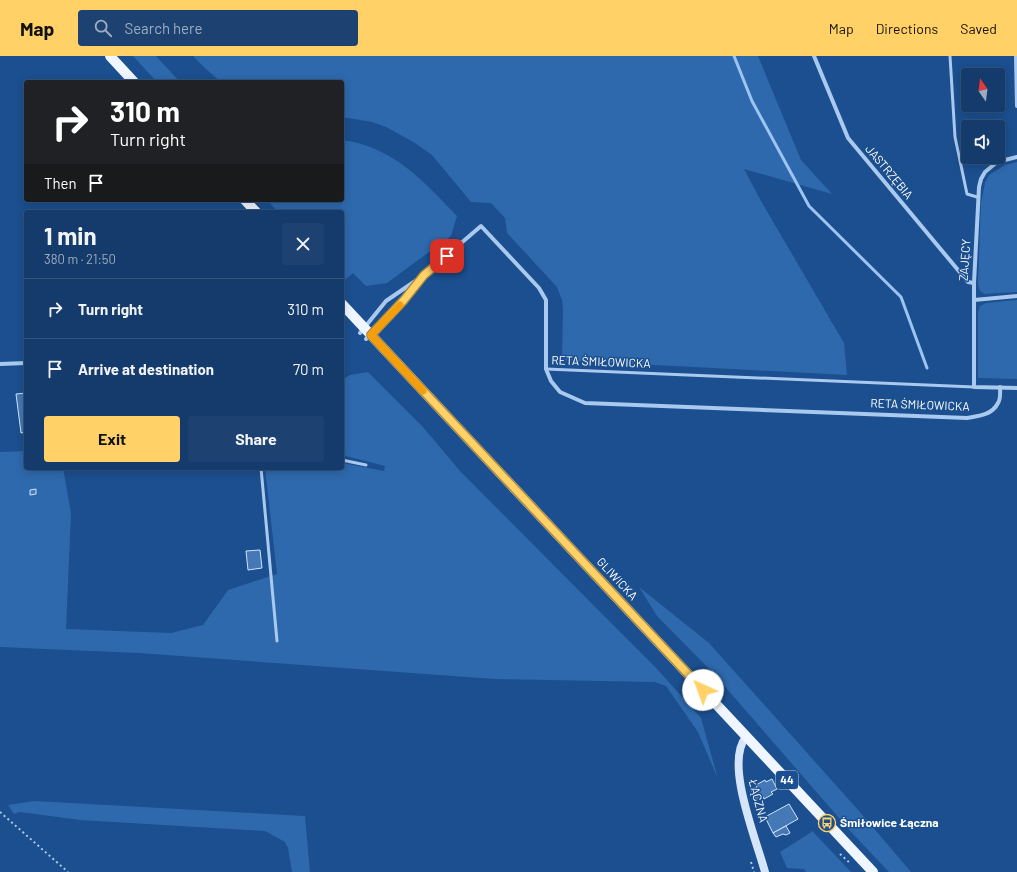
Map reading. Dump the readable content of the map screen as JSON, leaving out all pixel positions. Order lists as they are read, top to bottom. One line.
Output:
{"streets":{"main road":["GLIWICKA","44"],"street":["JASTRZĘBIA","ZAJĘCY","RETA ŚMIŁOWICKA","ŁĄCZNA"]},"crossings":[["JASTRZĘBIA","ZAJĘCY"],["ZAJĘCY","RETA ŚMIŁOWICKA"],["GLIWICKA","ŁĄCZNA"]],"places":{"bus stop":["Śmiłowice Łączna"]},"north":"top","page":{"header":"Map","search":"Search here","nav":["Map","Directions","Saved"],"turn":["310 m","Turn right"],"then":"Then","heading":["1 min","380 m · 21:50"],"list":[{"name":"Turn right","value":"310 m"},{"name":"Arrive at destination","value":"70 m"}],"buttons":["Exit","Share"]}}
